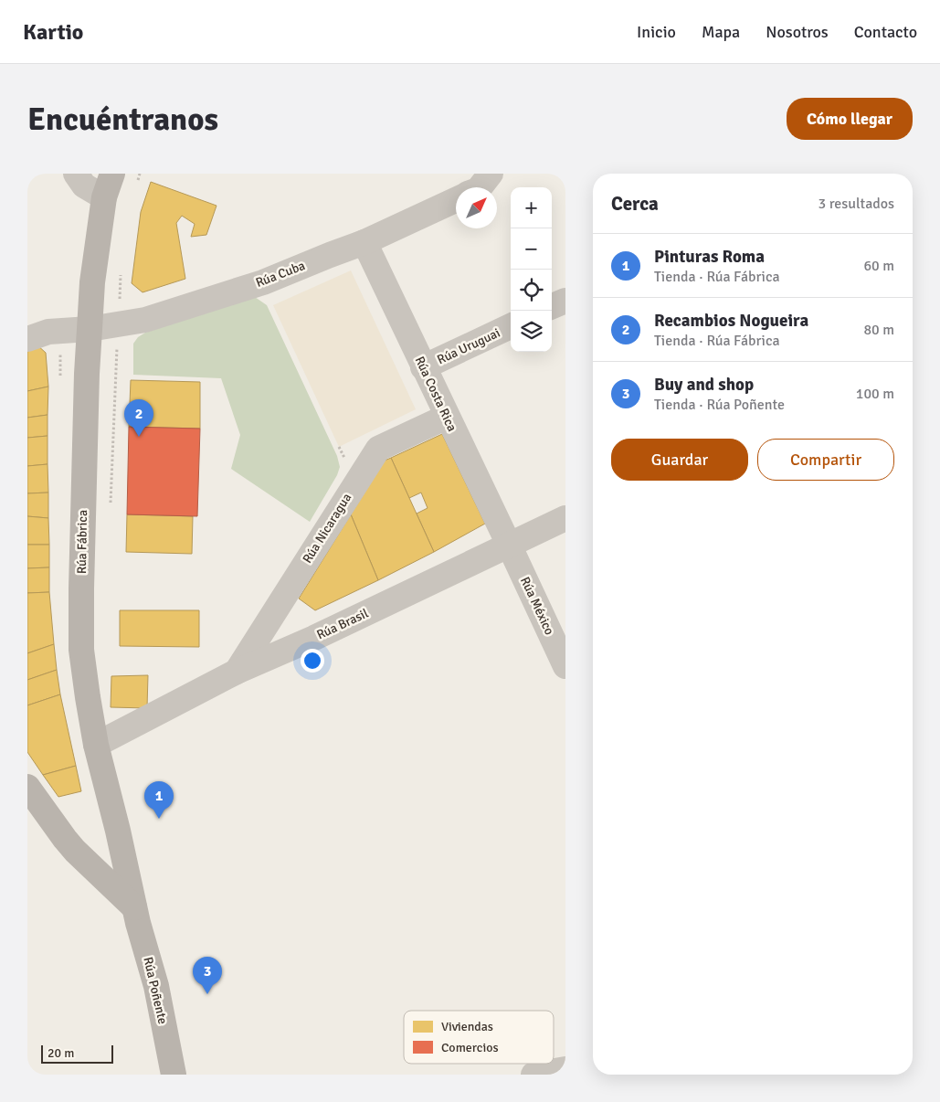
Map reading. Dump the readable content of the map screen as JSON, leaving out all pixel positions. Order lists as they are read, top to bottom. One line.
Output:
{"streets":{"street":["Rúa Cuba","Rúa Uruguai","Rúa Costa Rica","Rúa Nicaragua","Rúa Fábrica","Rúa México","Rúa Brasil","Rúa Poñente"]},"crossings":[["Rúa Cuba","Rúa Costa Rica"],["Rúa Cuba","Rúa Fábrica"],["Rúa Uruguai","Rúa Costa Rica"],["Rúa Costa Rica","Rúa Nicaragua"],["Rúa Costa Rica","Rúa México"],["Rúa Costa Rica","Rúa Brasil"],["Rúa Nicaragua","Rúa Brasil"],["Rúa Fábrica","Rúa Brasil"],["Rúa Fábrica","Rúa Poñente"],["Rúa México","Rúa Brasil"]],"legend":["Viviendas","Comercios"],"scale_bar":"20 m","north":"top right","page":{"header":"Kartio","nav":["Inicio","Mapa","Nosotros","Contacto"],"buttons":["Cómo llegar",["Guardar","Compartir"]],"title":"Encuéntranos","heading":["Cerca","3 resultados"],"map_buttons":["+","−"],"list":[{"mark":"1","name":"Pinturas Roma","note":"Tienda · Rúa Fábrica","value":"60 m"},{"mark":"2","name":"Recambios Nogueira","note":"Tienda · Rúa Fábrica","value":"80 m"},{"mark":"3","name":"Buy and shop","note":"Tienda · Rúa Poñente","value":"100 m"}],"pins":["2","1","3"],"scale":"20 m"}}
